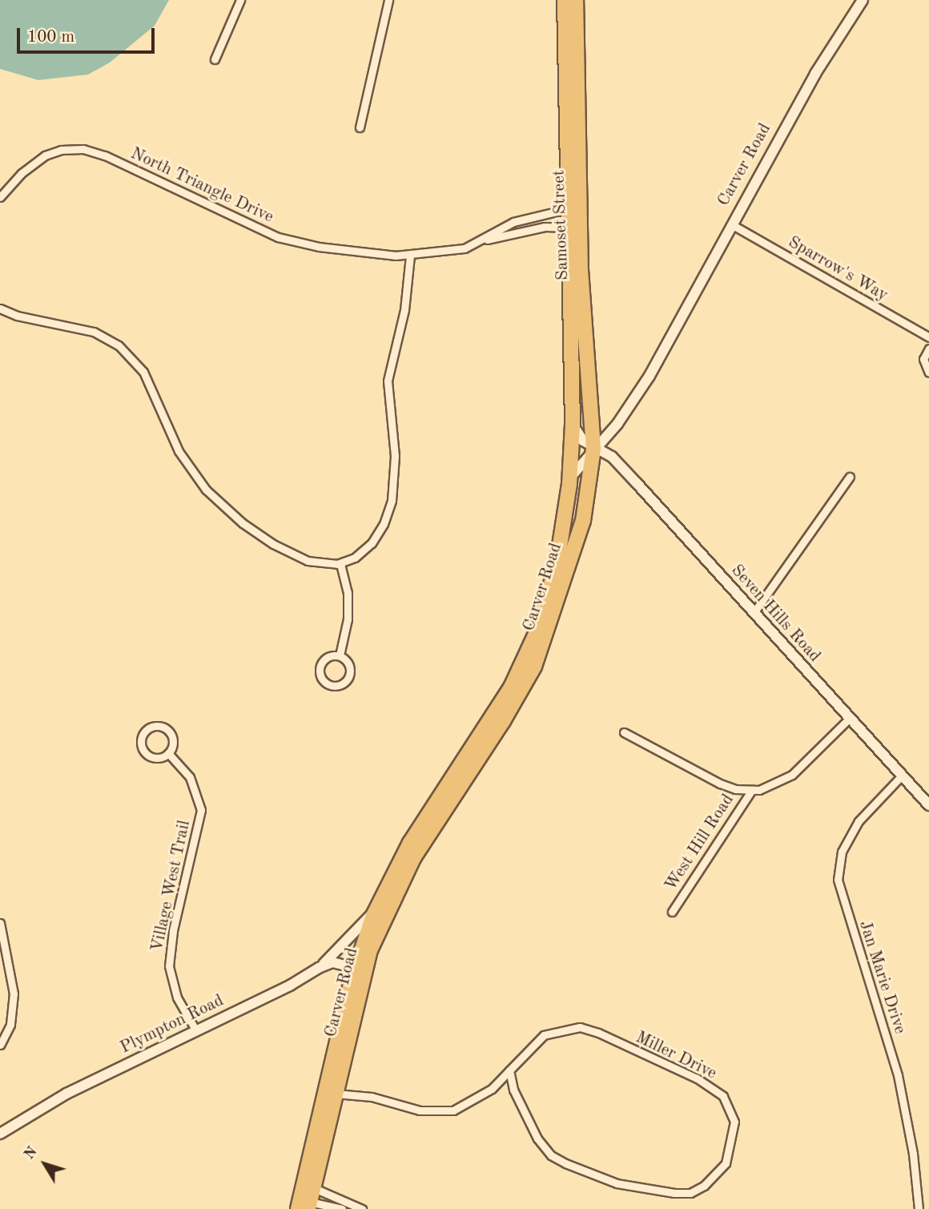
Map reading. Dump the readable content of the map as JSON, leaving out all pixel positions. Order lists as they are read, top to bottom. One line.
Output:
{"streets":{"highway":["Carver Road","Samoset Street"],"street":["North Triangle Drive","Sparrow's Way","Seven Hills Road","West Hill Road","Village West Trail","Jan Marie Drive","Plympton Road","Miller Drive"]},"crossings":[["Carver Road","Samoset Street"],["Carver Road","Sparrow's Way"],["Carver Road","Seven Hills Road"],["Carver Road","Plympton Road"],["Carver Road","Miller Drive"],["North Triangle Drive","Samoset Street"],["Samoset Street","Seven Hills Road"],["Seven Hills Road","Jan Marie Drive"],["Village West Trail","Plympton Road"]],"scale_bar":"100 m","north":"top left"}
